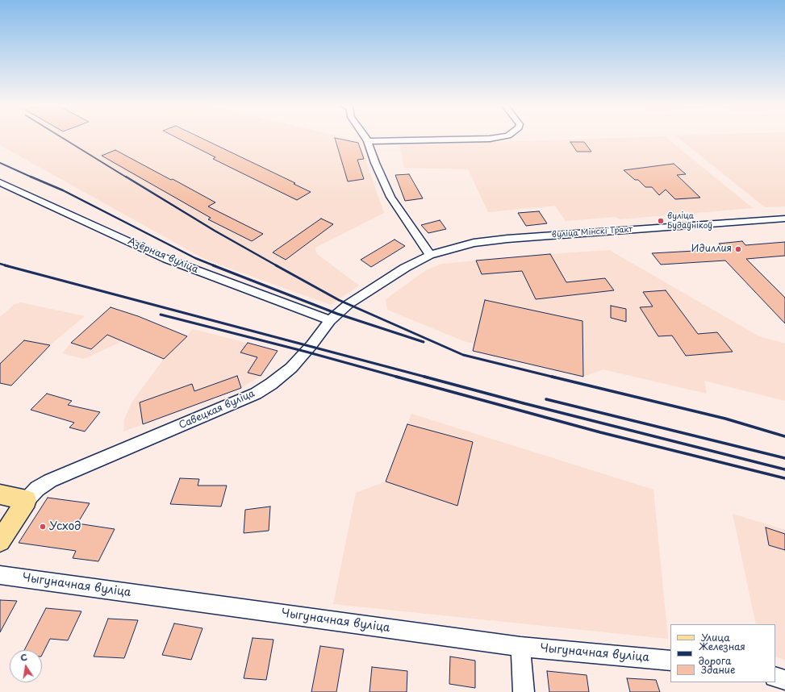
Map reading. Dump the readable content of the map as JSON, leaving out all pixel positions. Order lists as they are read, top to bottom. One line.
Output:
{"streets":{"street":["вуліца Мінскі Тракт","Азёрная вуліца","Савецкая вуліца","Чыгуначная вуліца"]},"crossings":[["вуліца Мінскі Тракт","Савецкая вуліца"],["Азёрная вуліца","Савецкая вуліца"]],"places":["вуліца Будаўнікоў","Идиллия","Усход"],"legend":["Улица","Железная дорога","Здание"],"north":"top"}
